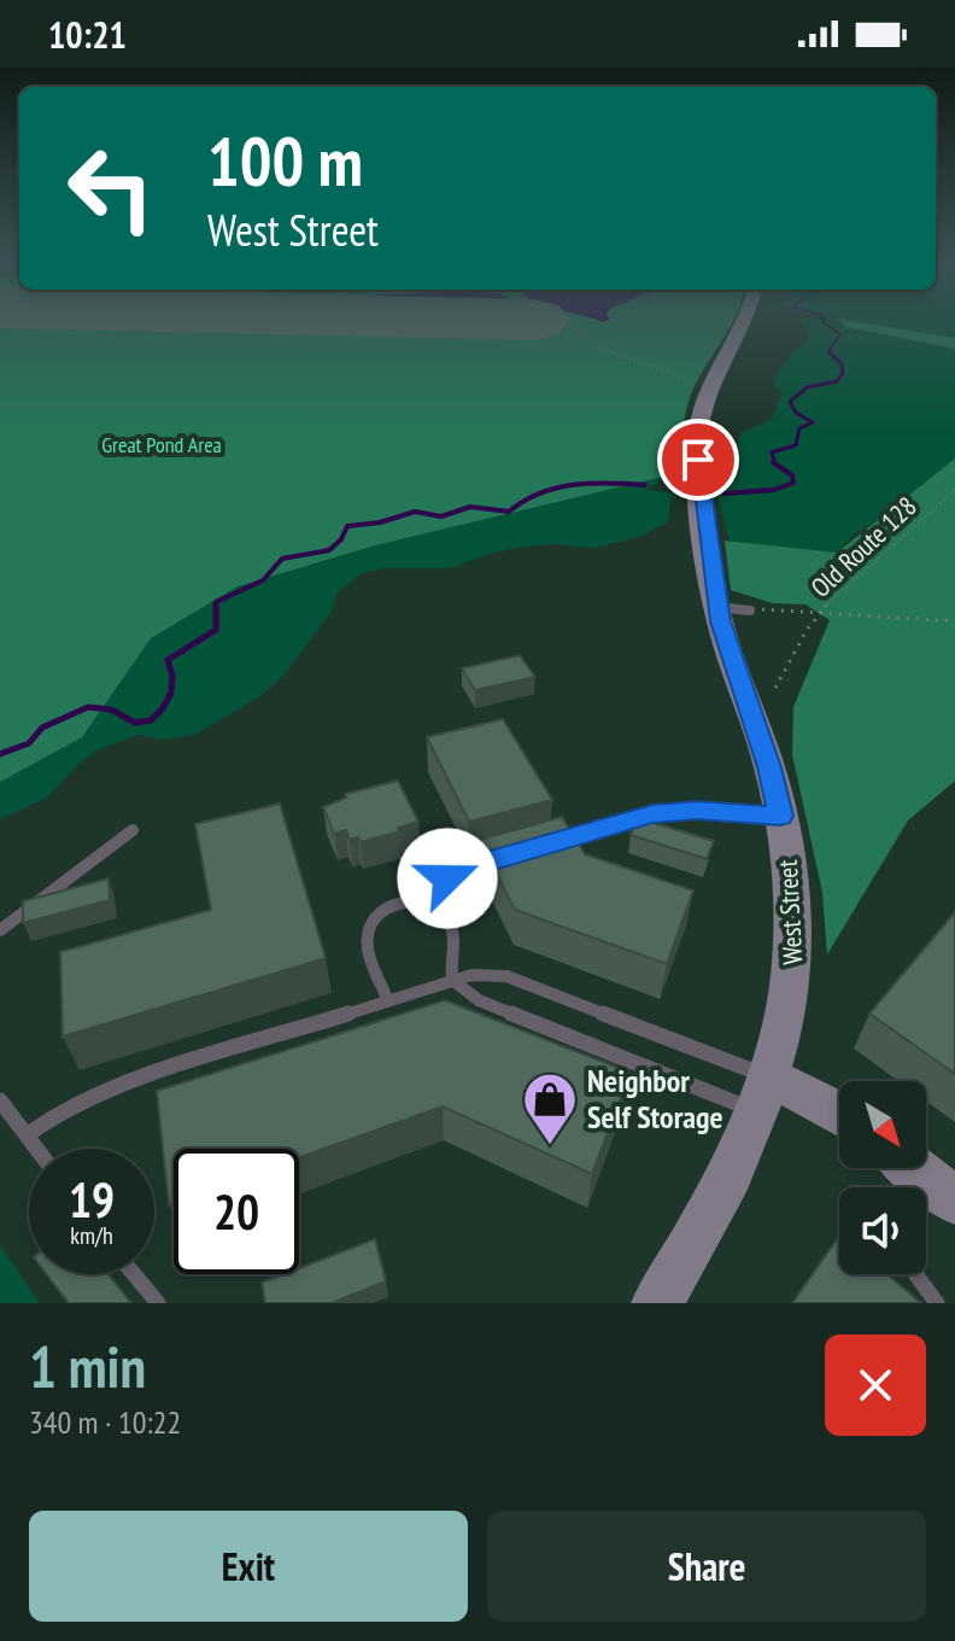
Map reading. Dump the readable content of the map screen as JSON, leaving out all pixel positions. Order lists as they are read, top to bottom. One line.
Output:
{"streets":{"main road":["West Street"],"path":["Old Route 128"]},"parks":["Great Pond Area"],"places":{"shop":["Neighbor Self Storage"]},"north":"bottom right","page":{"status":"10:21","turn":["100 m","West Street"],"speed":"19 km/h","limit":"20","heading":["1 min","340 m · 10:22"],"buttons":["Exit","Share"]}}
